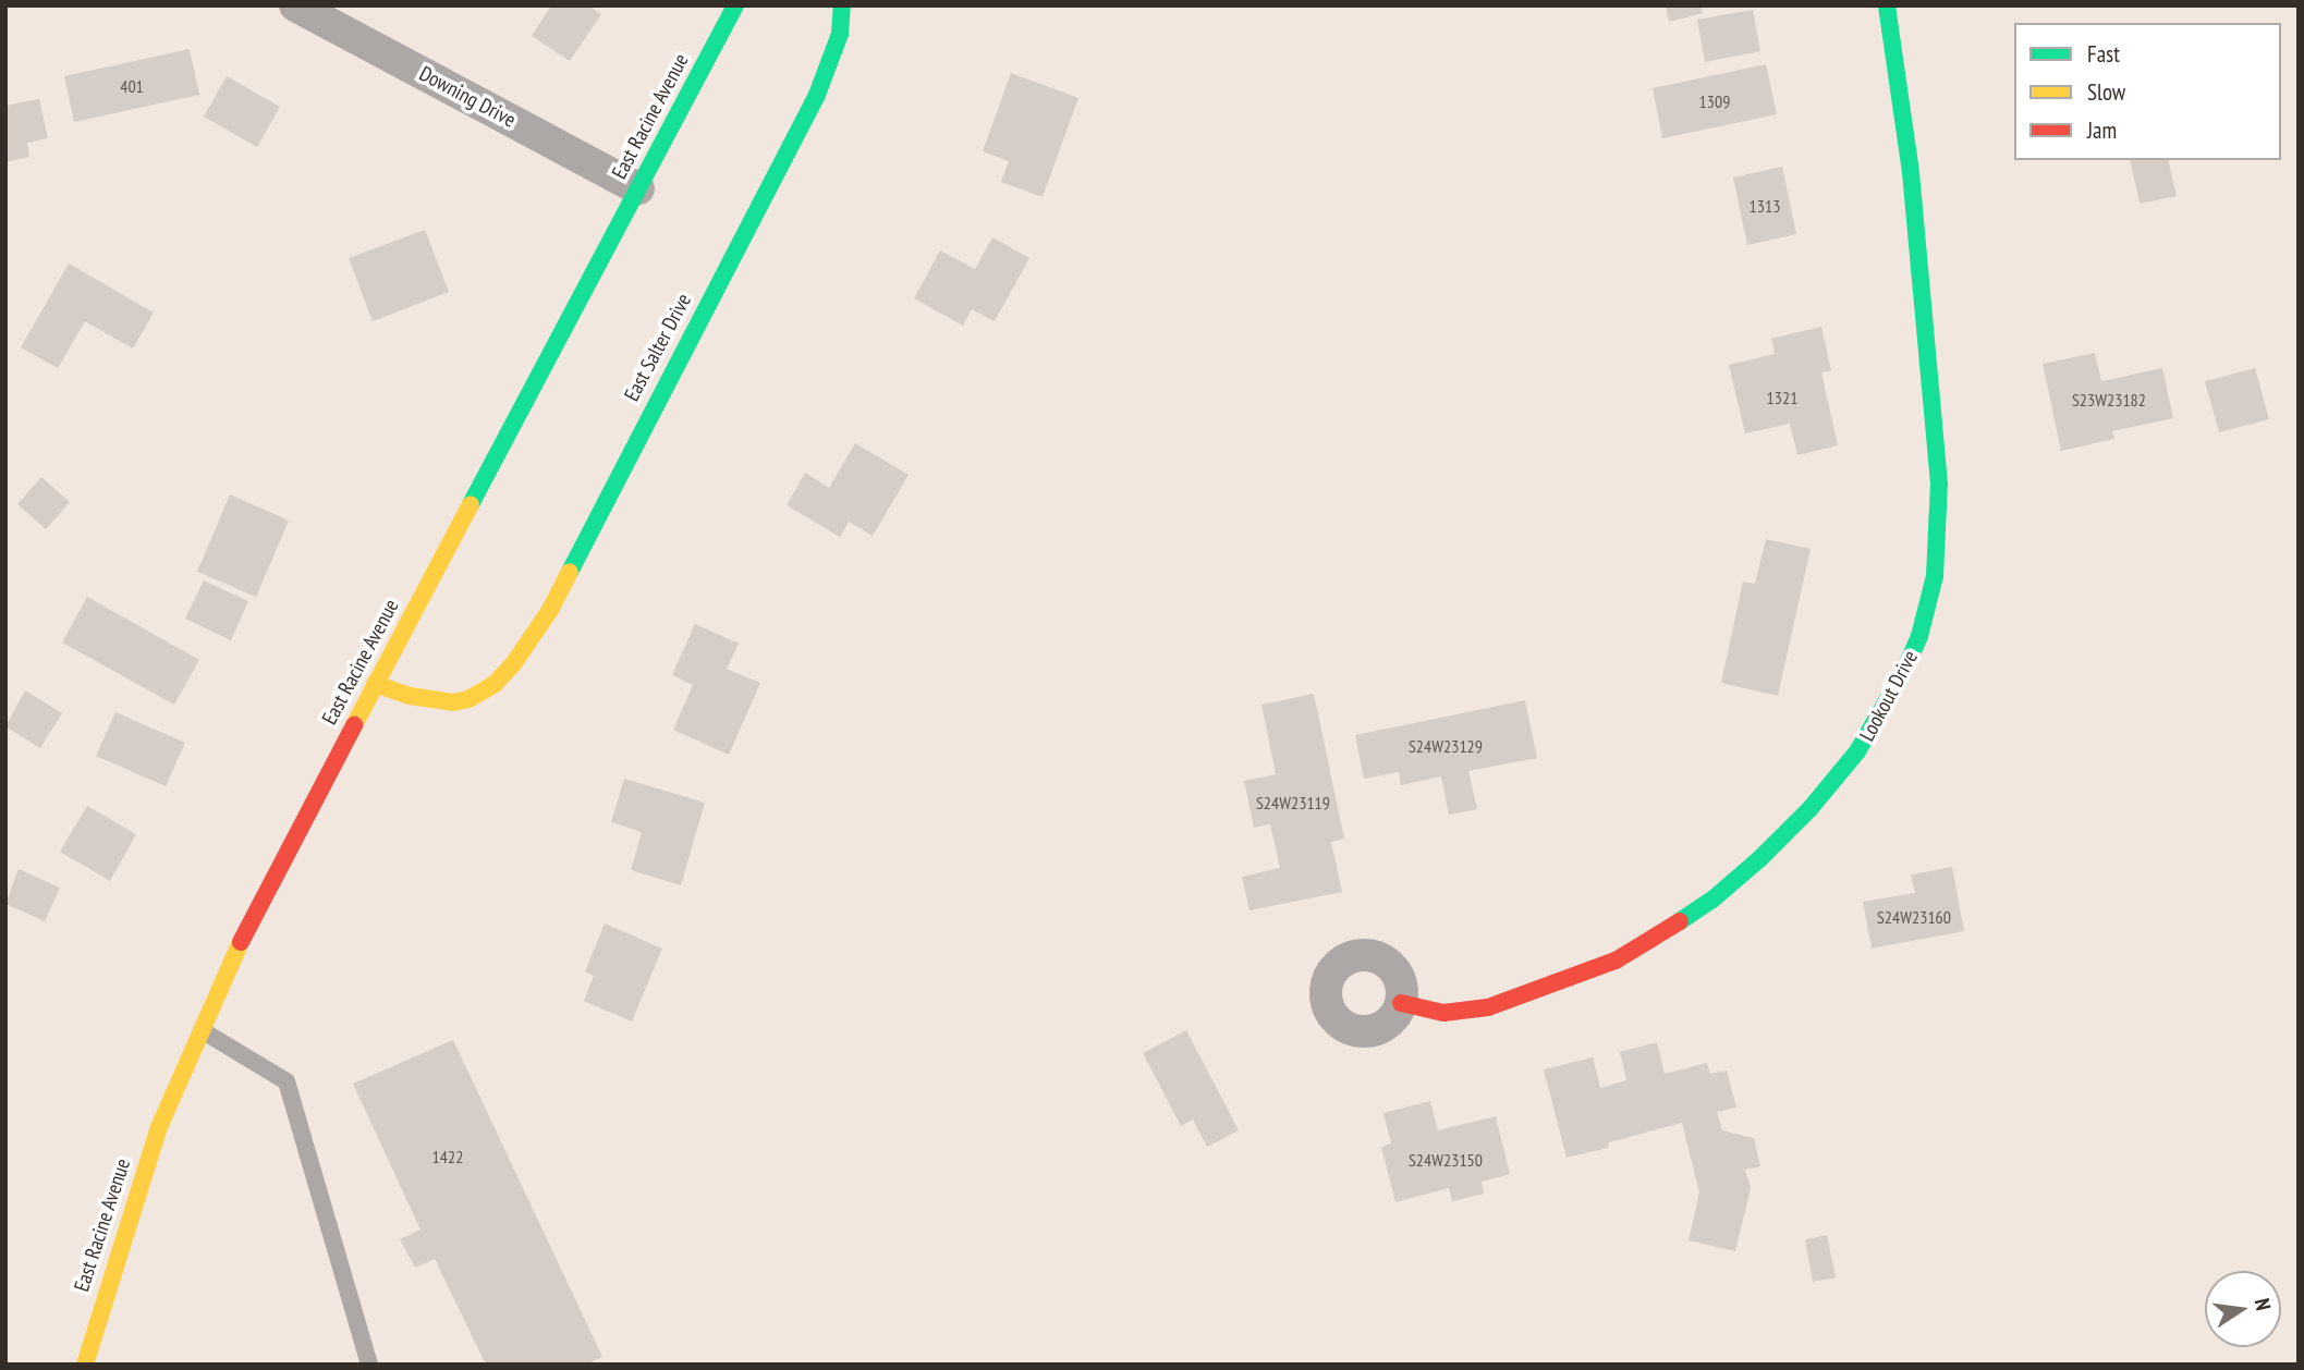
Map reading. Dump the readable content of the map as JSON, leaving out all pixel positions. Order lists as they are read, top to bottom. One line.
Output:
{"streets":{"street":["Downing Drive","East Racine Avenue","East Salter Drive","Lookout Drive"]},"crossings":[["Downing Drive","East Racine Avenue"],["East Racine Avenue","East Salter Drive"]],"house_numbers":["401","1309","1313","1321","S23W23182","S24W23129","S24W23119","S24W23160","1422","S24W23150"],"legend":["Fast","Slow","Jam"],"north":"right"}
